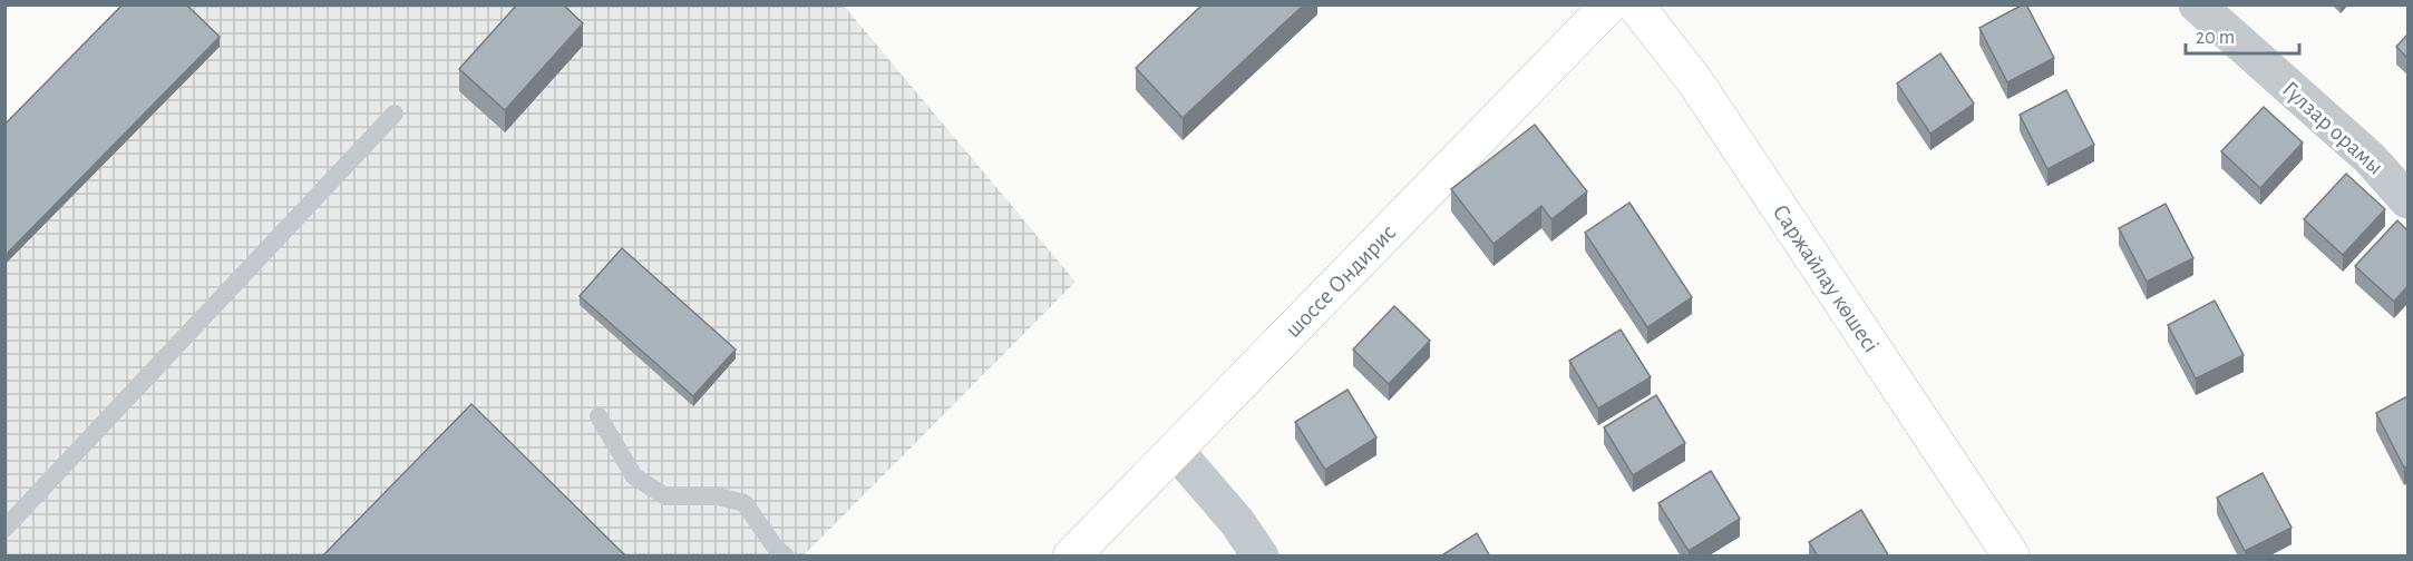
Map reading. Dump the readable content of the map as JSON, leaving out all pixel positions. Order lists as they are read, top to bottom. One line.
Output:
{"streets":{"main road":["Саржайлау көшесі","шоссе Ондирис"],"street":["Гүлзар орамы"]},"scale_bar":"20 m"}
